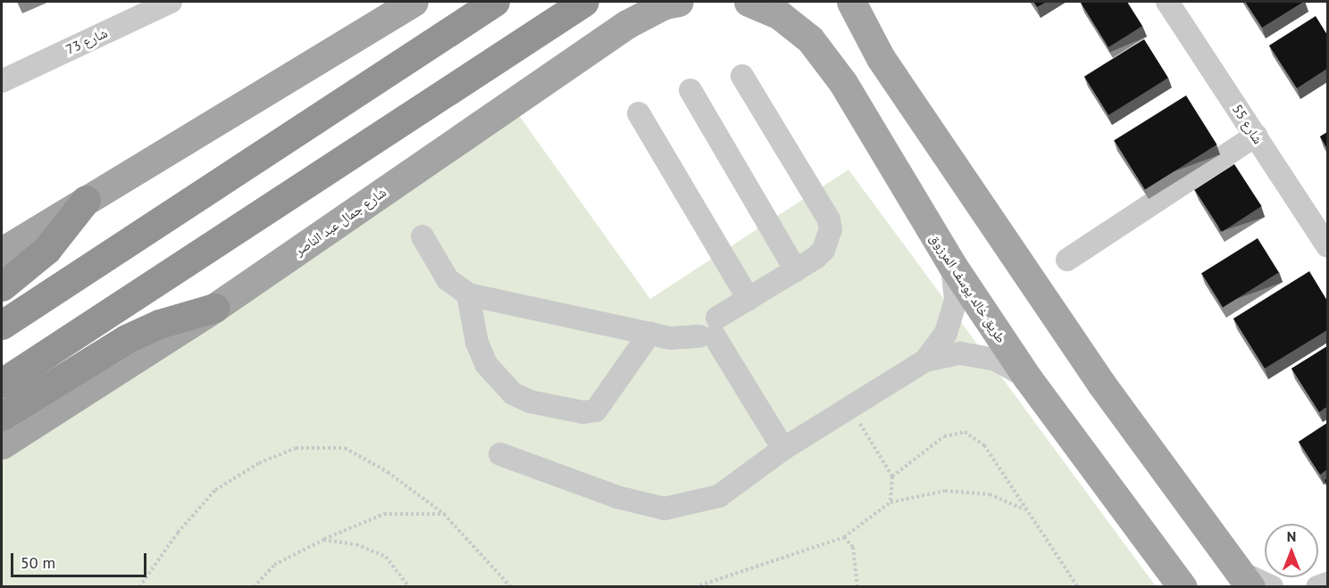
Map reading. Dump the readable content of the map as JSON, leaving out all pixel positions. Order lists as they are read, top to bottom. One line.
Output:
{"streets":{"main road":["شارع جمال عبد الناصر","طريق خالد يوسف المرزوق"],"street":["شارع 73","شارع 55"]},"scale_bar":"50 m","north":"top"}
